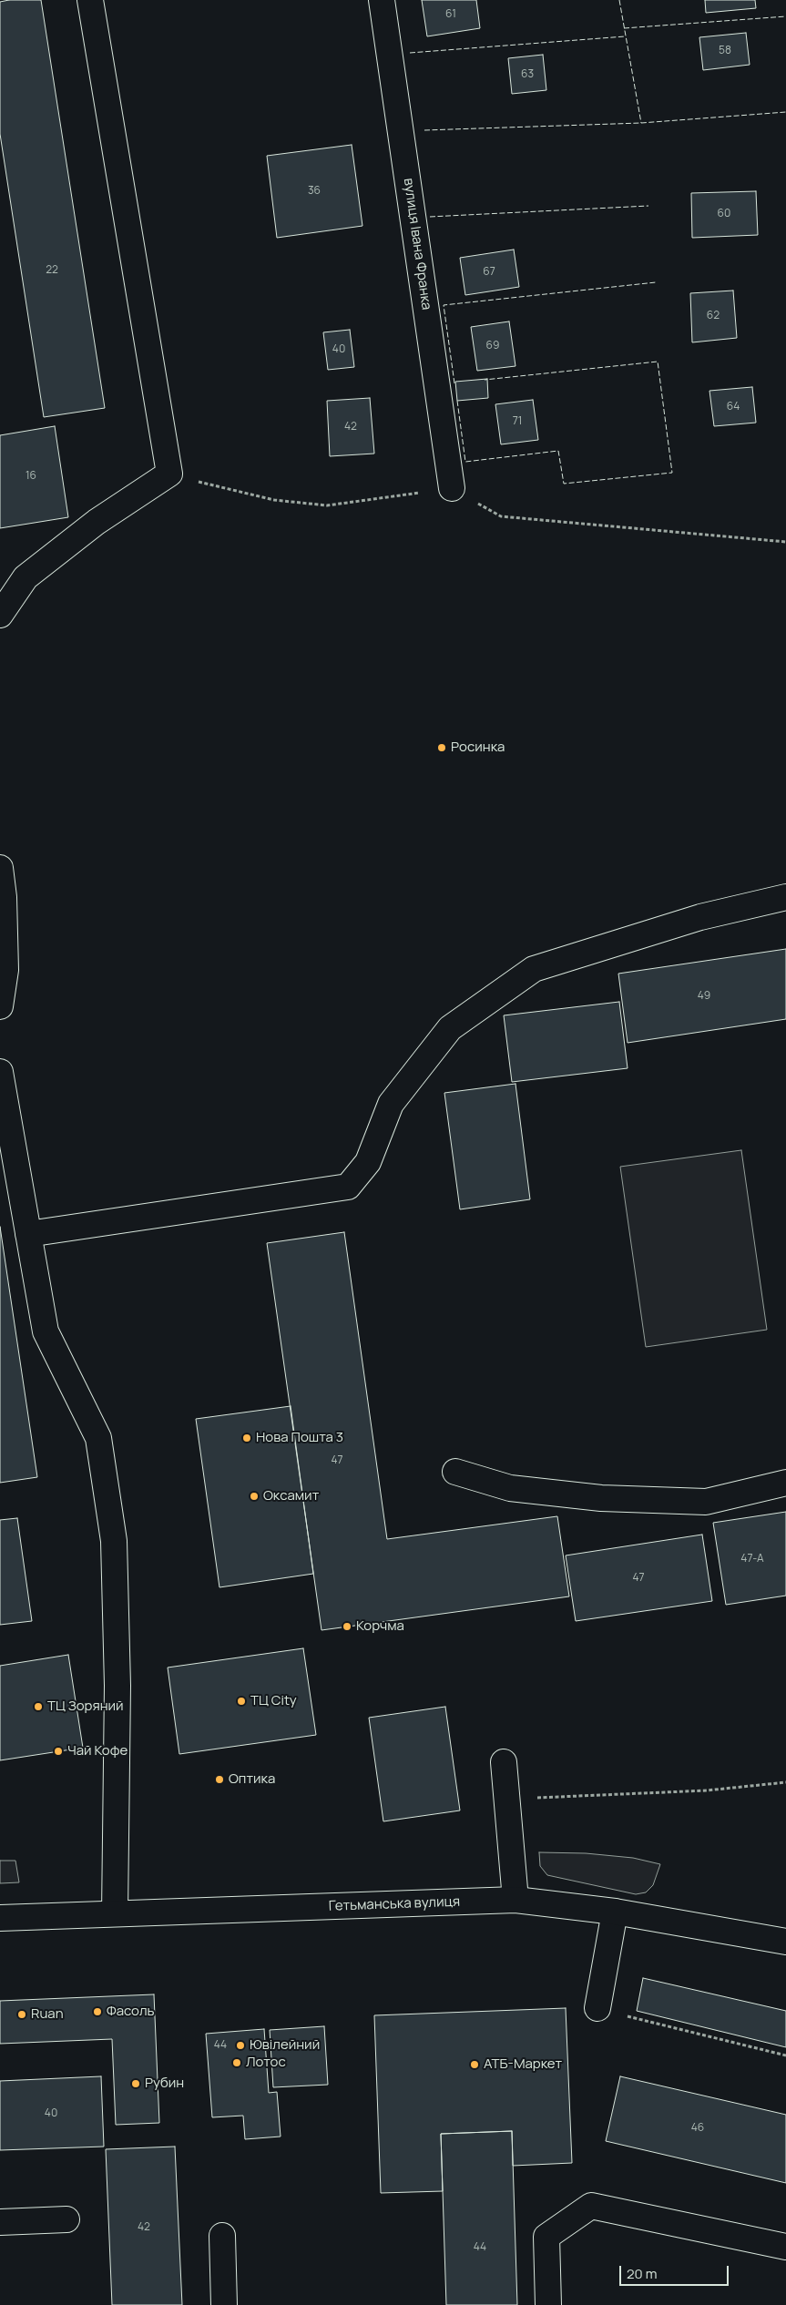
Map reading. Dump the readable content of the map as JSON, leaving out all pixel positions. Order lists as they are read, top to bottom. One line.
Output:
{"streets":{"main road":["вулиця Івана Франка","Гетьманська вулиця"]},"places":["Росинка","Нова Пошта 3","Оксамит","Корчма","ТЦ City","ТЦ Зоряний","Чай Кофе","Оптика","Фасоль","Ruan","Ювілейний","Лотос","АТБ-Маркет","Рубин"],"house_numbers":["61","58","63","36","60","22","67","62","69","40","64","71","42","16","49","47","47-А","47","44","40","46","42","44"],"scale_bar":"20 m"}
